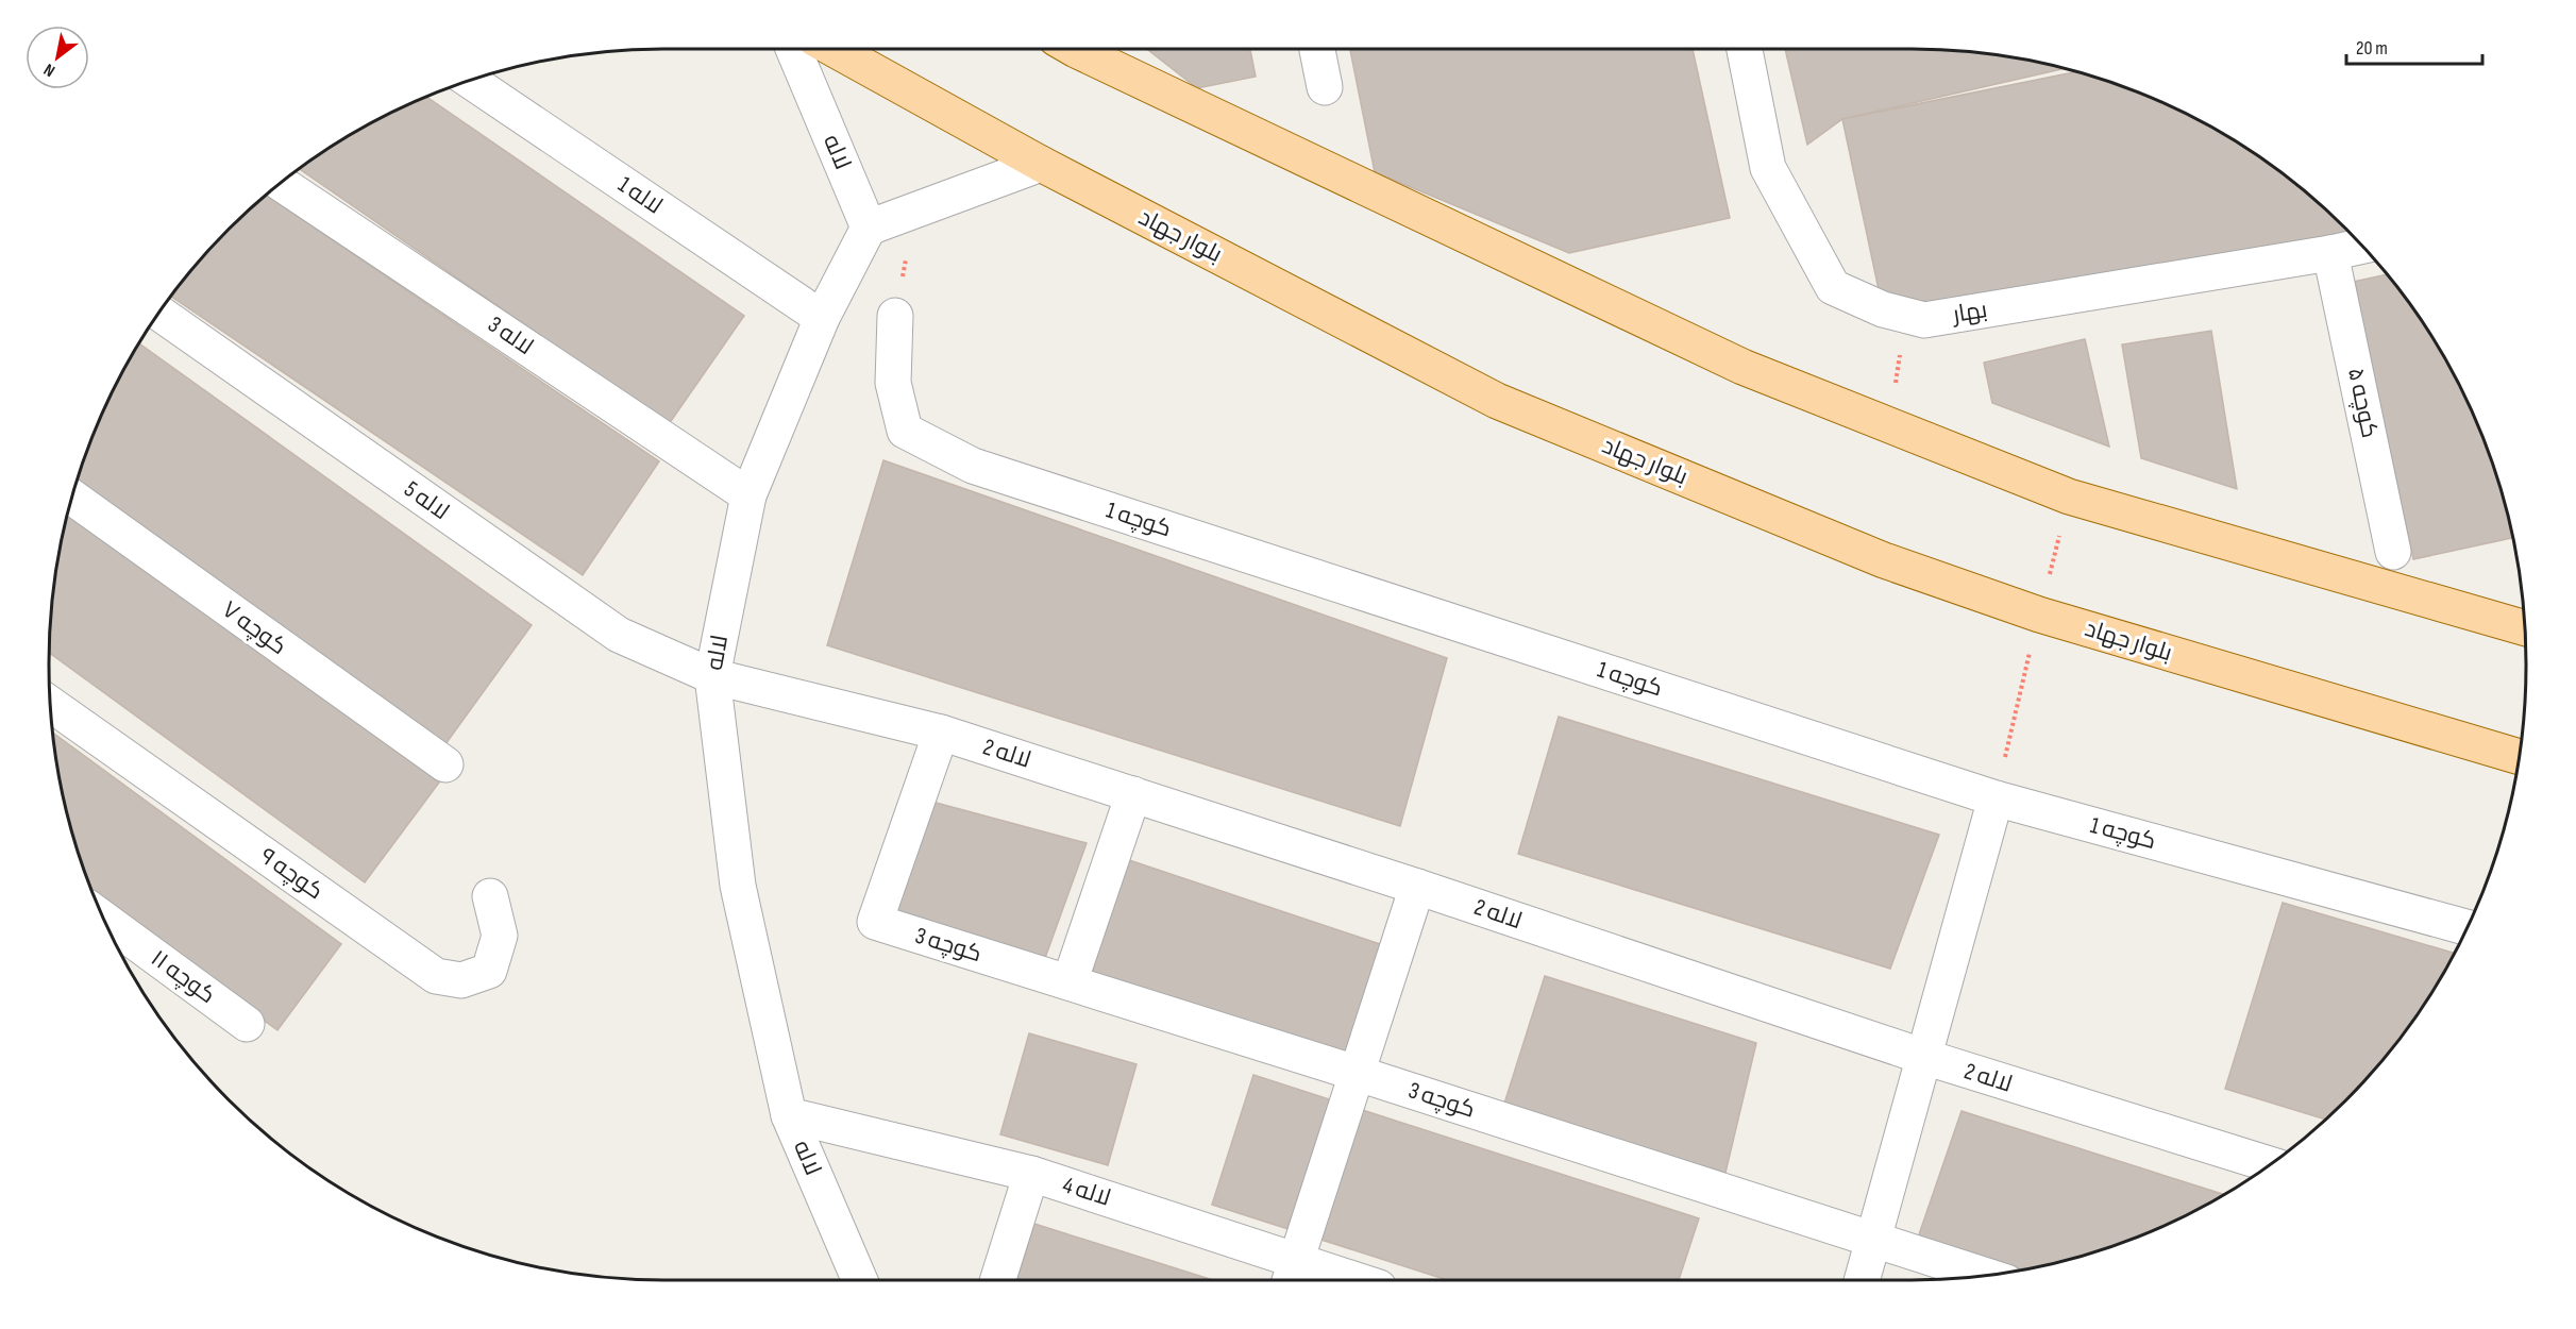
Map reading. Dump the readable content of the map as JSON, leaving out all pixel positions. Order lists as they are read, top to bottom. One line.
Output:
{"streets":{"main road":["بلوار جهاد"],"street":["لاله","لاله 1","بهار","لاله 3","کوچه ۵","لاله 5","کوچه 1","کوچه ۷","لاله 2","کوچه ۹","کوچه 3","کوچه ۱۱","لاله 4"]},"crossings":[["لاله","لاله 1"],["لاله","لاله 3"],["لاله","لاله 5"],["لاله","لاله 2"],["لاله","لاله 4"],["بهار","کوچه ۵"],["لاله 5","لاله 2"],["لاله 2","کوچه 3"]],"scale_bar":"20 m","north":"bottom left"}
